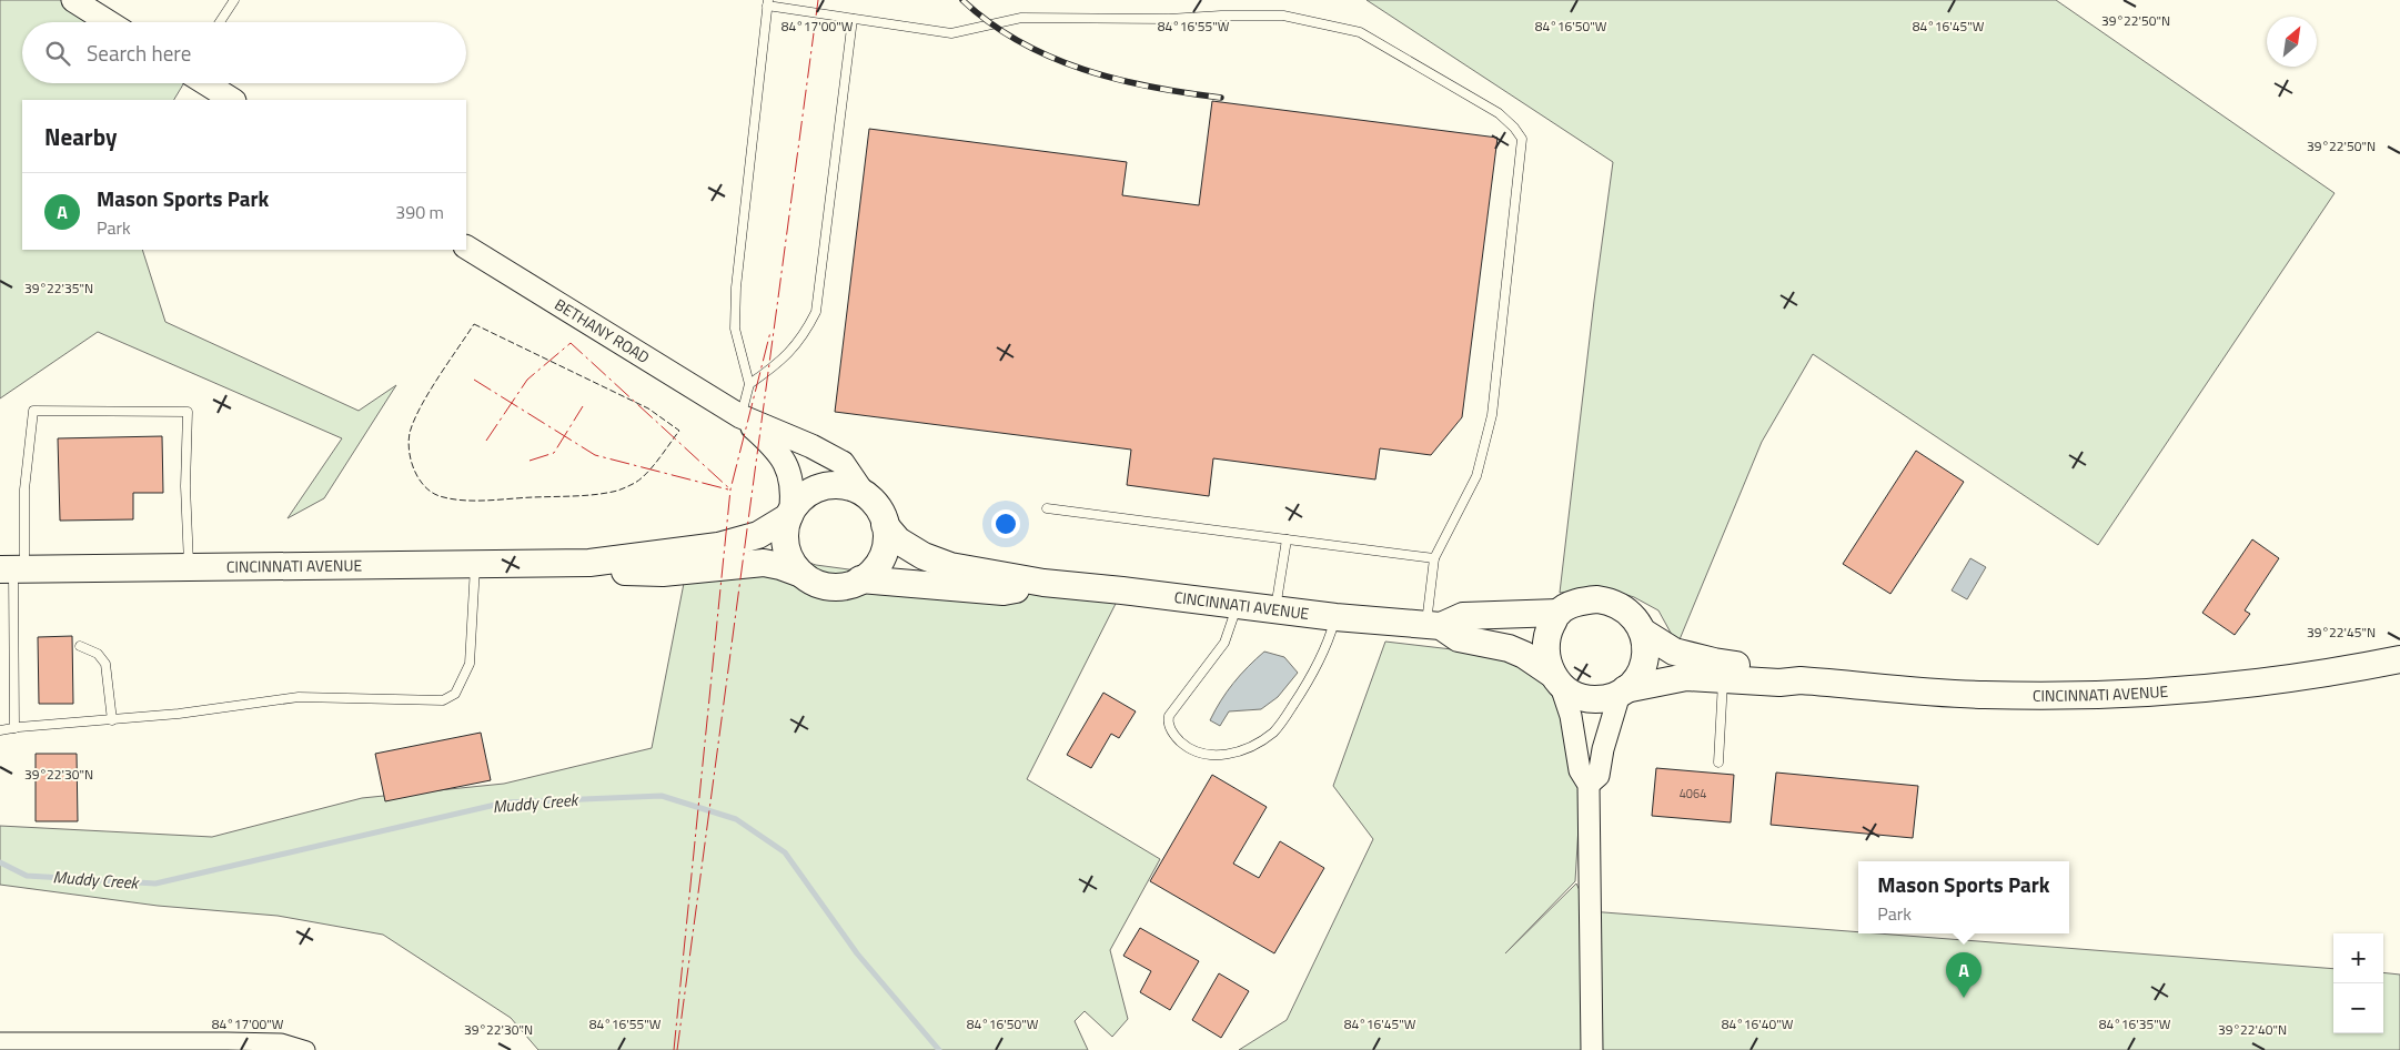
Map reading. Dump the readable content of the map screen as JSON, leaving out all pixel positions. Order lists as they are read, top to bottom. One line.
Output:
{"streets":{"main road":["BETHANY ROAD","CINCINNATI AVENUE"]},"crossings":[["BETHANY ROAD","CINCINNATI AVENUE"]],"water":["Muddy Creek"],"house_numbers":["4064"],"north":"top right","page":{"search":"Search here","heading":"Nearby","list":[{"mark":"A","name":"Mason Sports Park","note":"Park","value":"390 m"}],"popup":["Mason Sports Park","Park"],"map_buttons":["+","−"],"pins":"A"},"coordinates":["39°22'50\"N","84°17'00\"W","84°16'55\"W","84°16'50\"W","84°16'45\"W","39°22'35\"N","39°22'45\"N","39°22'30\"N","84°16'40\"W","84°16'35\"W","39°22'40\"N"]}
